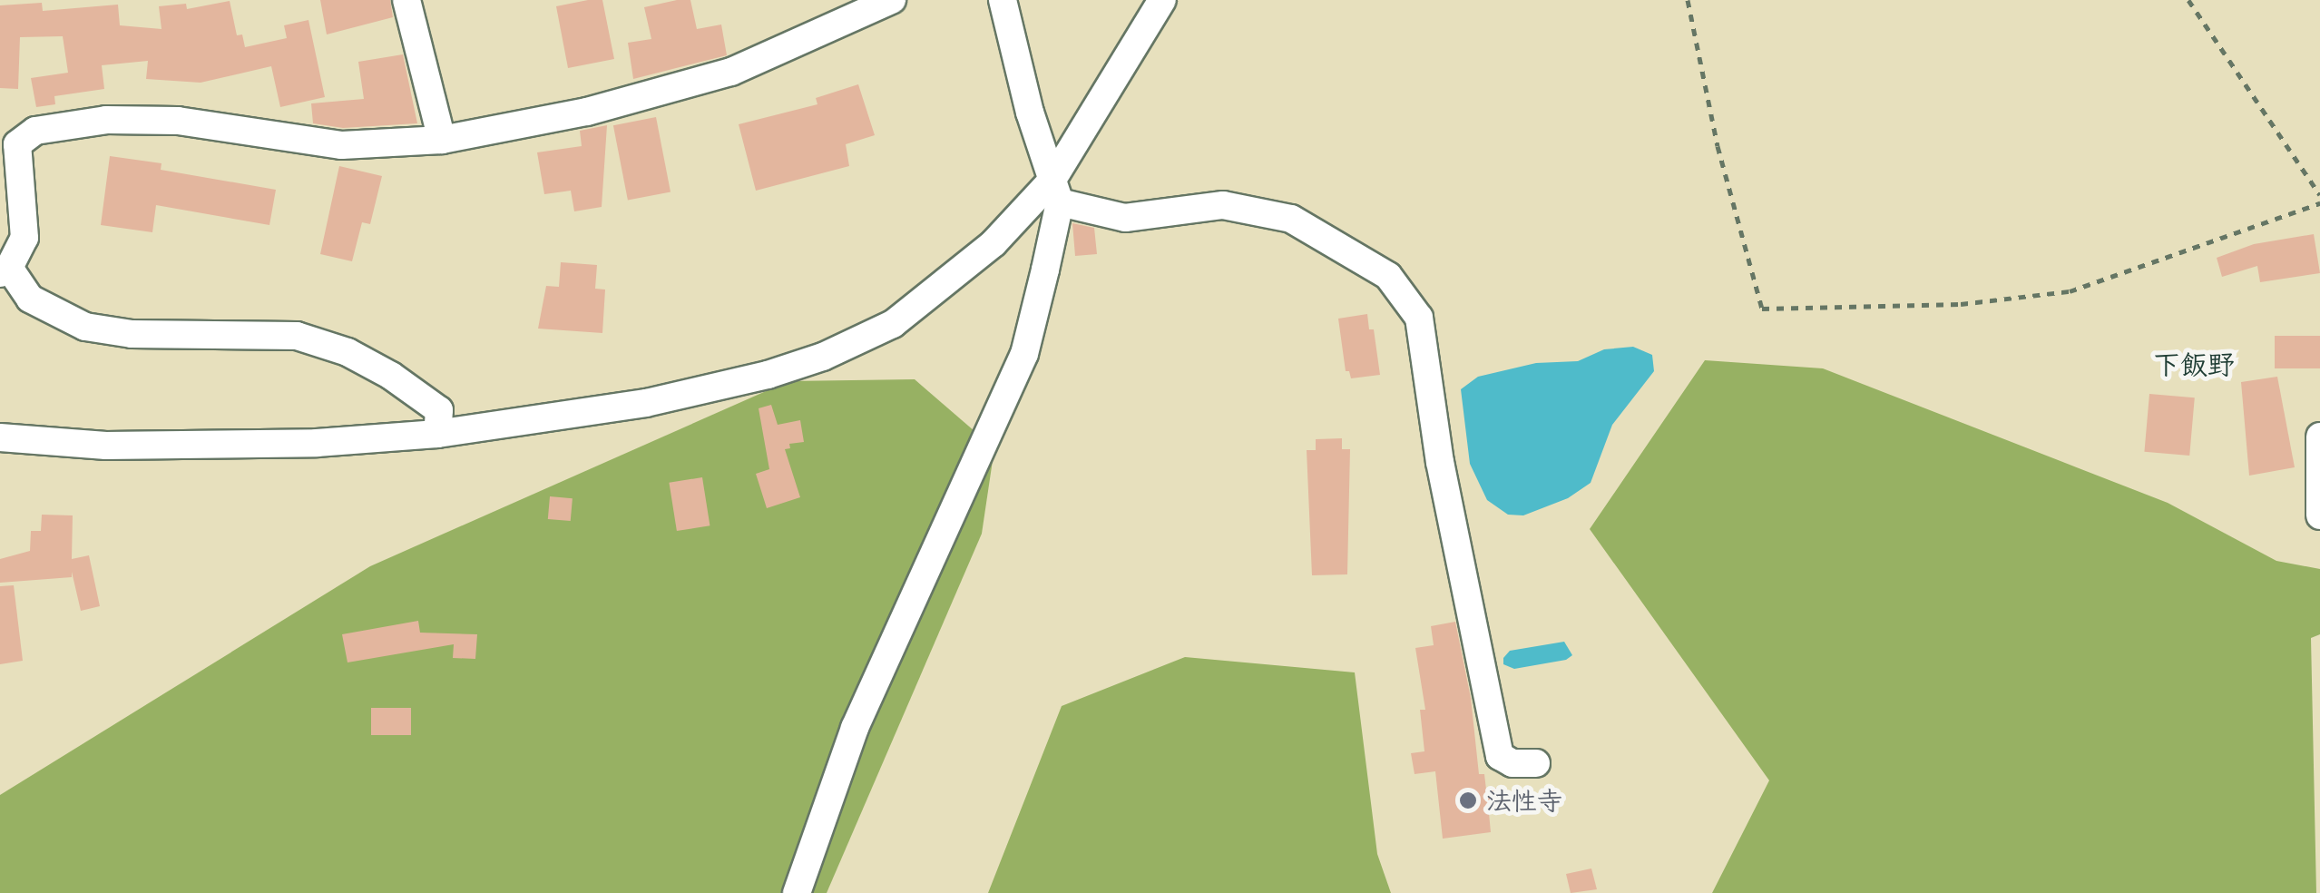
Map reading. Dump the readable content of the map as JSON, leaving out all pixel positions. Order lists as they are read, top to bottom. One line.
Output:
{"districts":["下飯野"],"places":["法性寺"]}
